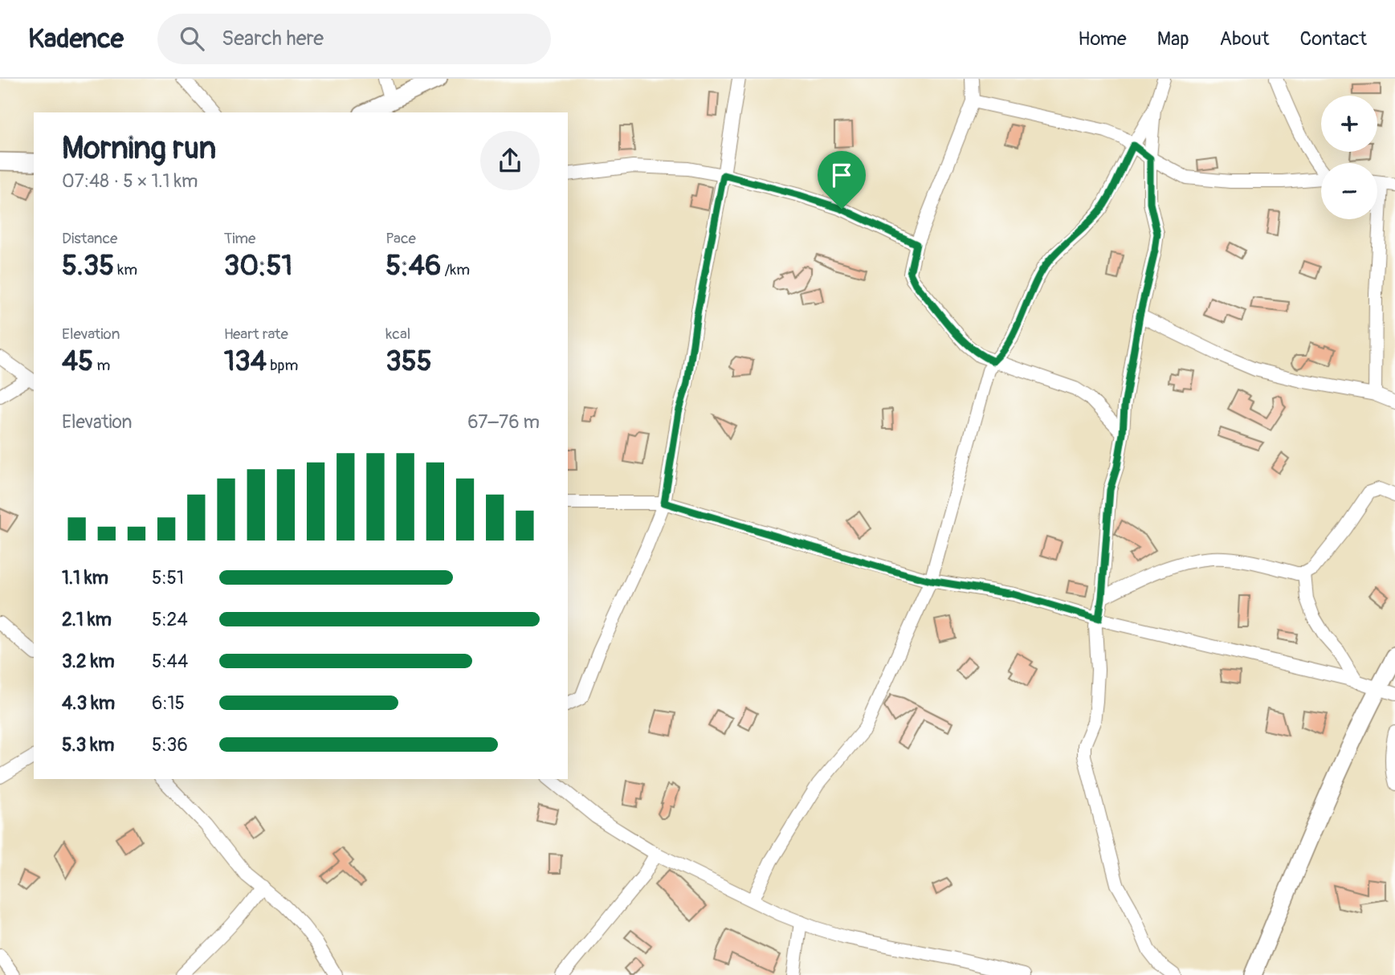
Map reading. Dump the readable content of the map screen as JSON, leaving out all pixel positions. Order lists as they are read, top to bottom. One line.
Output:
{"page":{"header":"Kadence","search":"Search here","nav":["Home","Map","About","Contact"],"map_buttons":["+","−"],"heading":["Morning run","07:48 · 5 × 1.1 km"],"stats":[["Distance","5.35 km"],["Time","30:51"],["Pace","5:46 /km"],["Elevation","45 m"],["Heart rate","134 bpm"],["kcal","355"]],"chart":["Elevation","67–76 m"],"list":[{"name":"1.1 km","note":"5:51"},{"name":"2.1 km","note":"5:24"},{"name":"3.2 km","note":"5:44"},{"name":"4.3 km","note":"6:15"},{"name":"5.3 km","note":"5:36"}]}}
